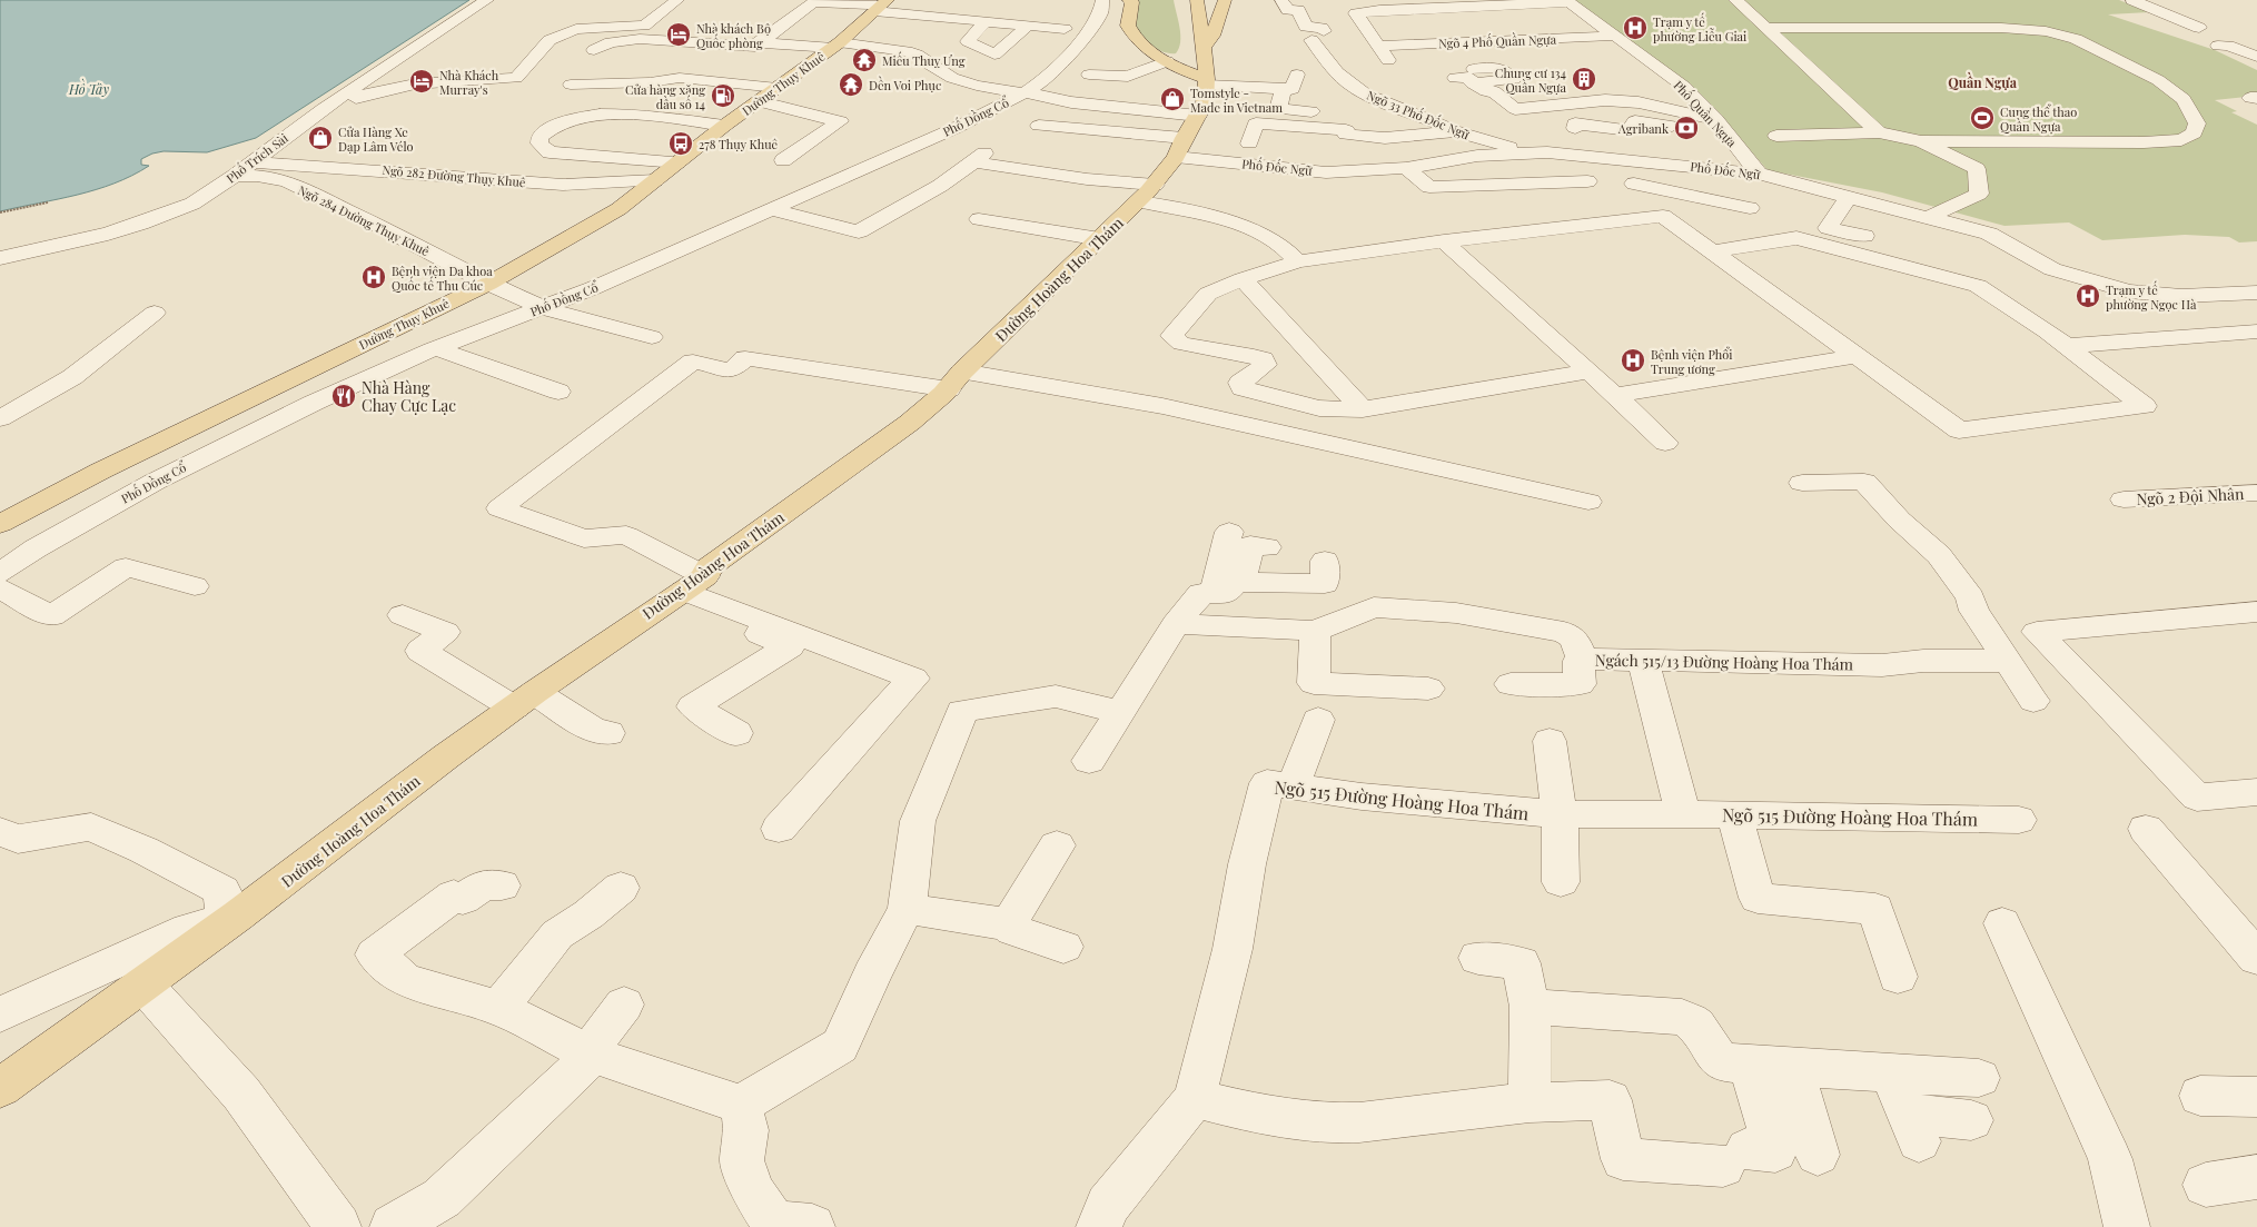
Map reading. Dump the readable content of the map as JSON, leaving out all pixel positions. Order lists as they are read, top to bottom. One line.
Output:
{"streets":{"main road":["Đường Thụy Khuê","Đường Hoàng Hoa Thám"],"street":["Ngõ 4 Phố Quần Ngựa","Phố Quần Ngựa","Ngõ 33 Phố Đốc Ngữ","Phố Đồng Cổ","Phố Trích Sài","Phố Đốc Ngữ","Ngõ 282 Đường Thụy Khuê","Ngõ 284 Đường Thụy Khuê","Ngõ 2 Đội Nhân","Ngách 515/13 Đường Hoàng Hoa Thám","Ngõ 515 Đường Hoàng Hoa Thám"]},"crossings":[["Ngõ 4 Phố Quần Ngựa","Phố Quần Ngựa"],["Đường Thụy Khuê","Ngõ 282 Đường Thụy Khuê"],["Đường Thụy Khuê","Ngõ 284 Đường Thụy Khuê"],["Phố Quần Ngựa","Phố Đốc Ngữ"],["Ngõ 33 Phố Đốc Ngữ","Phố Đốc Ngữ"],["Phố Đồng Cổ","Ngõ 284 Đường Thụy Khuê"],["Phố Trích Sài","Ngõ 282 Đường Thụy Khuê"],["Phố Trích Sài","Ngõ 284 Đường Thụy Khuê"],["Phố Đốc Ngữ","Đường Hoàng Hoa Thám"]],"districts":["Quần Ngựa"],"water":["Hồ Tây"],"places":{"hospital":["Trạm y tế phường Liễu Giai","Bệnh viện Đa khoa Quốc tế Thu Cúc","Trạm y tế phường Ngọc Hà","Bệnh viện Phổi Trung ương"],"hotel":["Nhà khách Bộ Quốc phòng","Nhà Khách Murray's"],"temple":["Miếu Thuỵ Ưng","Đền Voi Phục"],"building":["Chung cư 134 Quần Ngựa"],"fuel station":["Cửa hàng xăng dầu số 14"],"shop":["Tomstyle - Made in Vietnam","Cửa Hàng Xe Đạp Lâm Vélo"],"sports":["Cung thể thao Quần Ngựa"],"bank":["Agribank"],"bus stop":["278 Thụy Khuê"],"restaurant":["Nhà Hàng Chay Cực Lạc"]}}
